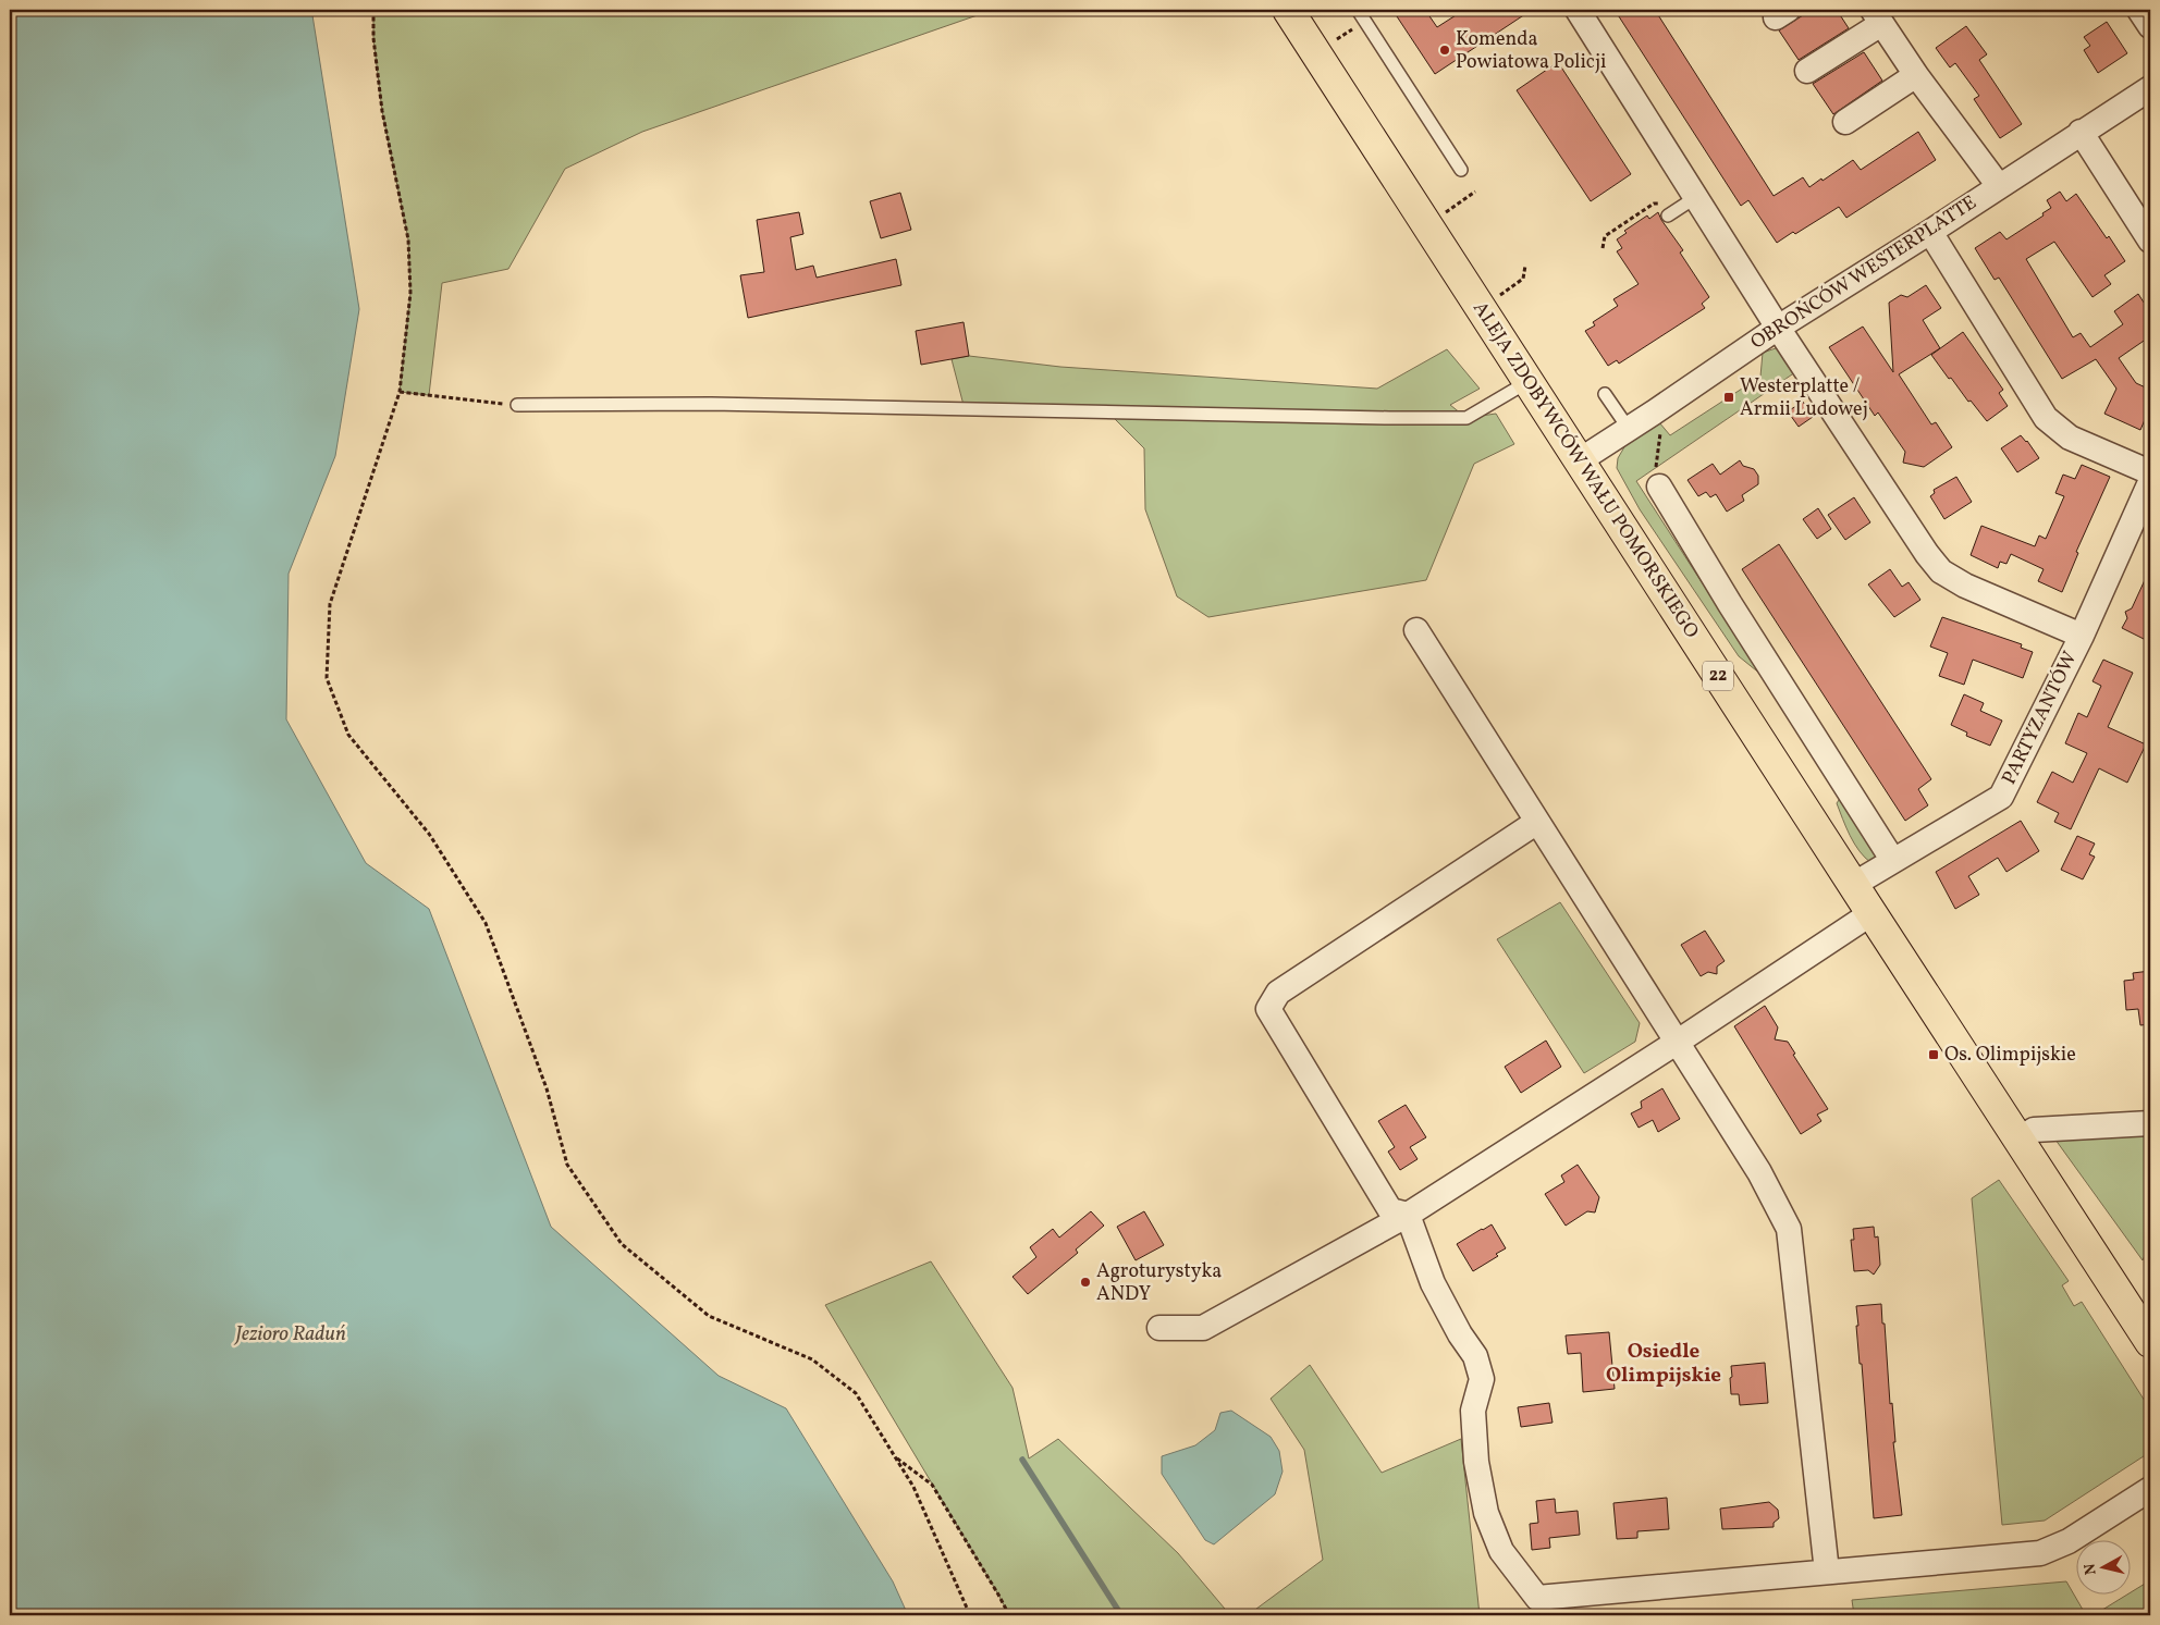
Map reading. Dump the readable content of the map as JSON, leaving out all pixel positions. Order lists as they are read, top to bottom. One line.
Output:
{"streets":{"main road":["ALEJA ZDOBYWCÓW WAŁU POMORSKIEGO","22"],"street":["OBROŃCÓW WESTERPLATTE","PARTYZANTÓW"]},"crossings":[["OBROŃCÓW WESTERPLATTE","ALEJA ZDOBYWCÓW WAŁU POMORSKIEGO"],["ALEJA ZDOBYWCÓW WAŁU POMORSKIEGO","PARTYZANTÓW"]],"districts":["Osiedle Olimpijskie"],"water":["Jezioro Raduń"],"places":{"other":["Komenda Powiatowa Policji","Agroturystyka ANDY"],"transit":["Westerplatte / Armii Ludowej","Os. Olimpijskie"]},"north":"left"}
